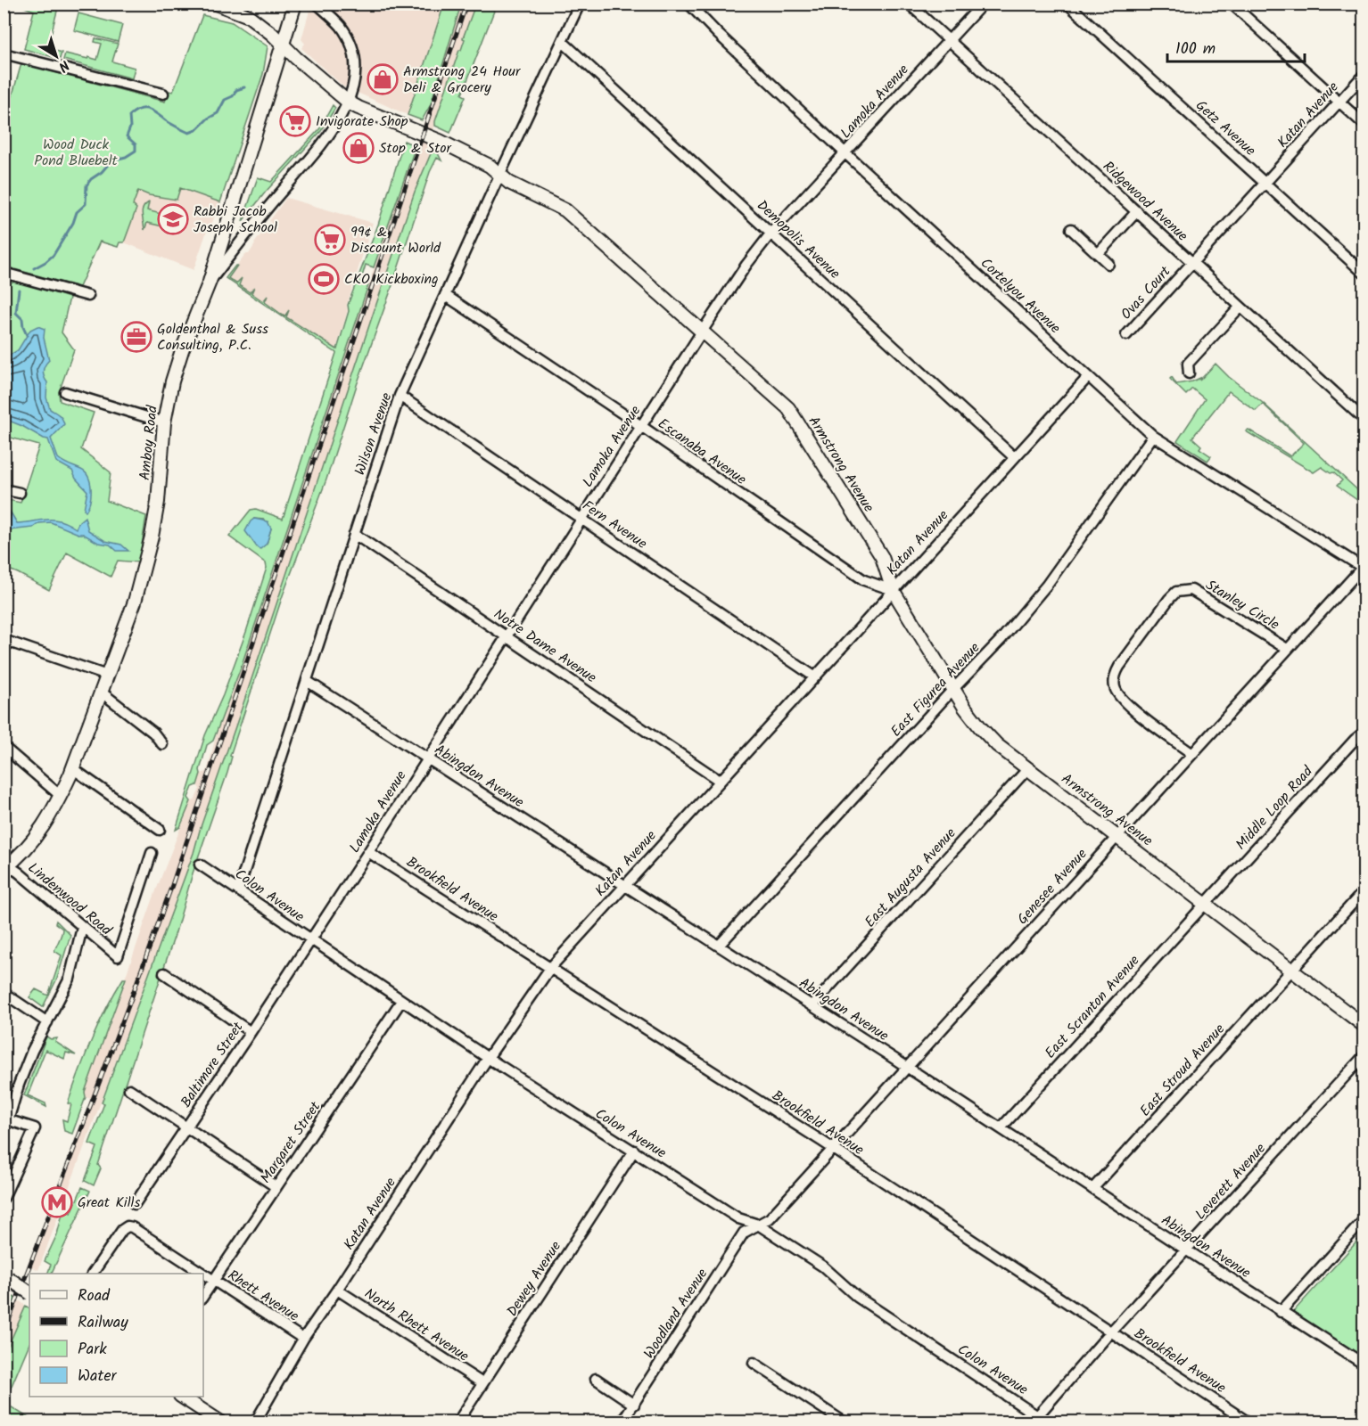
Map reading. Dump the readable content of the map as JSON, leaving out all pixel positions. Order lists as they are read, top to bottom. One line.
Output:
{"streets":{"street":["Lamoka Avenue","Katan Avenue","Getz Avenue","Ridgewood Avenue","Demopolis Avenue","Ovas Court","Cortelyou Avenue","Wilson Avenue","Amboy Road","Escanaba Avenue","Armstrong Avenue","Fern Avenue","Stanley Circle","Notre Dame Avenue","East Figurea Avenue","Abingdon Avenue","Middle Loop Road","East Augusta Avenue","Genesee Avenue","Brookfield Avenue","Colon Avenue","Lindenwood Road","East Scranton Avenue","Baltimore Street","East Stroud Avenue","Margaret Street","Leverett Avenue","Dewey Avenue","Rhett Avenue","Woodland Avenue","North Rhett Avenue"]},"crossings":[["Lamoka Avenue","Ridgewood Avenue"],["Lamoka Avenue","Demopolis Avenue"],["Lamoka Avenue","Cortelyou Avenue"],["Lamoka Avenue","Escanaba Avenue"],["Lamoka Avenue","Armstrong Avenue"],["Lamoka Avenue","Fern Avenue"],["Lamoka Avenue","Notre Dame Avenue"],["Lamoka Avenue","Abingdon Avenue"],["Lamoka Avenue","Brookfield Avenue"],["Lamoka Avenue","Colon Avenue"],["Lamoka Avenue","Baltimore Street"],["Katan Avenue","Getz Avenue"],["Katan Avenue","Ridgewood Avenue"],["Katan Avenue","Demopolis Avenue"],["Katan Avenue","Ovas Court"],["Katan Avenue","Cortelyou Avenue"],["Katan Avenue","Escanaba Avenue"],["Katan Avenue","Armstrong Avenue"],["Katan Avenue","Fern Avenue"],["Katan Avenue","Notre Dame Avenue"],["Katan Avenue","Abingdon Avenue"],["Katan Avenue","Brookfield Avenue"],["Katan Avenue","Colon Avenue"],["Katan Avenue","Rhett Avenue"],["Katan Avenue","North Rhett Avenue"],["Ridgewood Avenue","Ovas Court"],["Demopolis Avenue","Wilson Avenue"],["Cortelyou Avenue","East Figurea Avenue"],["Cortelyou Avenue","Genesee Avenue"],["Wilson Avenue","Escanaba Avenue"],["Wilson Avenue","Armstrong Avenue"],["Wilson Avenue","Fern Avenue"],["Wilson Avenue","Notre Dame Avenue"],["Wilson Avenue","Abingdon Avenue"],["Wilson Avenue","Colon Avenue"],["Amboy Road","Armstrong Avenue"],["Amboy Road","Lindenwood Road"],["Escanaba Avenue","Armstrong Avenue"],["Armstrong Avenue","East Figurea Avenue"],["Armstrong Avenue","Middle Loop Road"],["Armstrong Avenue","East Augusta Avenue"],["Armstrong Avenue","Genesee Avenue"],["Armstrong Avenue","East Scranton Avenue"],["Armstrong Avenue","East Stroud Avenue"],["Stanley Circle","Genesee Avenue"],["East Figurea Avenue","Abingdon Avenue"],["Abingdon Avenue","East Augusta Avenue"],["Abingdon Avenue","Genesee Avenue"],["Abingdon Avenue","East Scranton Avenue"],["Abingdon Avenue","East Stroud Avenue"],["Abingdon Avenue","Leverett Avenue"],["Middle Loop Road","East Scranton Avenue"],["Genesee Avenue","Brookfield Avenue"],["Genesee Avenue","Colon Avenue"],["Genesee Avenue","Woodland Avenue"],["Brookfield Avenue","Leverett Avenue"],["Colon Avenue","Baltimore Street"],["Colon Avenue","Margaret Street"],["Colon Avenue","Leverett Avenue"],["Colon Avenue","Dewey Avenue"],["Colon Avenue","Woodland Avenue"],["Margaret Street","Rhett Avenue"],["Dewey Avenue","North Rhett Avenue"]],"parks":["Wood Duck Pond Bluebelt"],"places":{"shop":["Armstrong 24 Hour Deli & Grocery","Stop & Stor"],"supermarket":["Invigorate Shop","99¢ & Discount World"],"school or university":["Rabbi Jacob Joseph School"],"sports":["CKO Kickboxing"],"office":["Goldenthal & Suss Consulting, P.C."],"metro station":["Great Kills"]},"legend":["Road","Railway","Park","Water"],"scale_bar":"100 m","north":"bottom right"}
